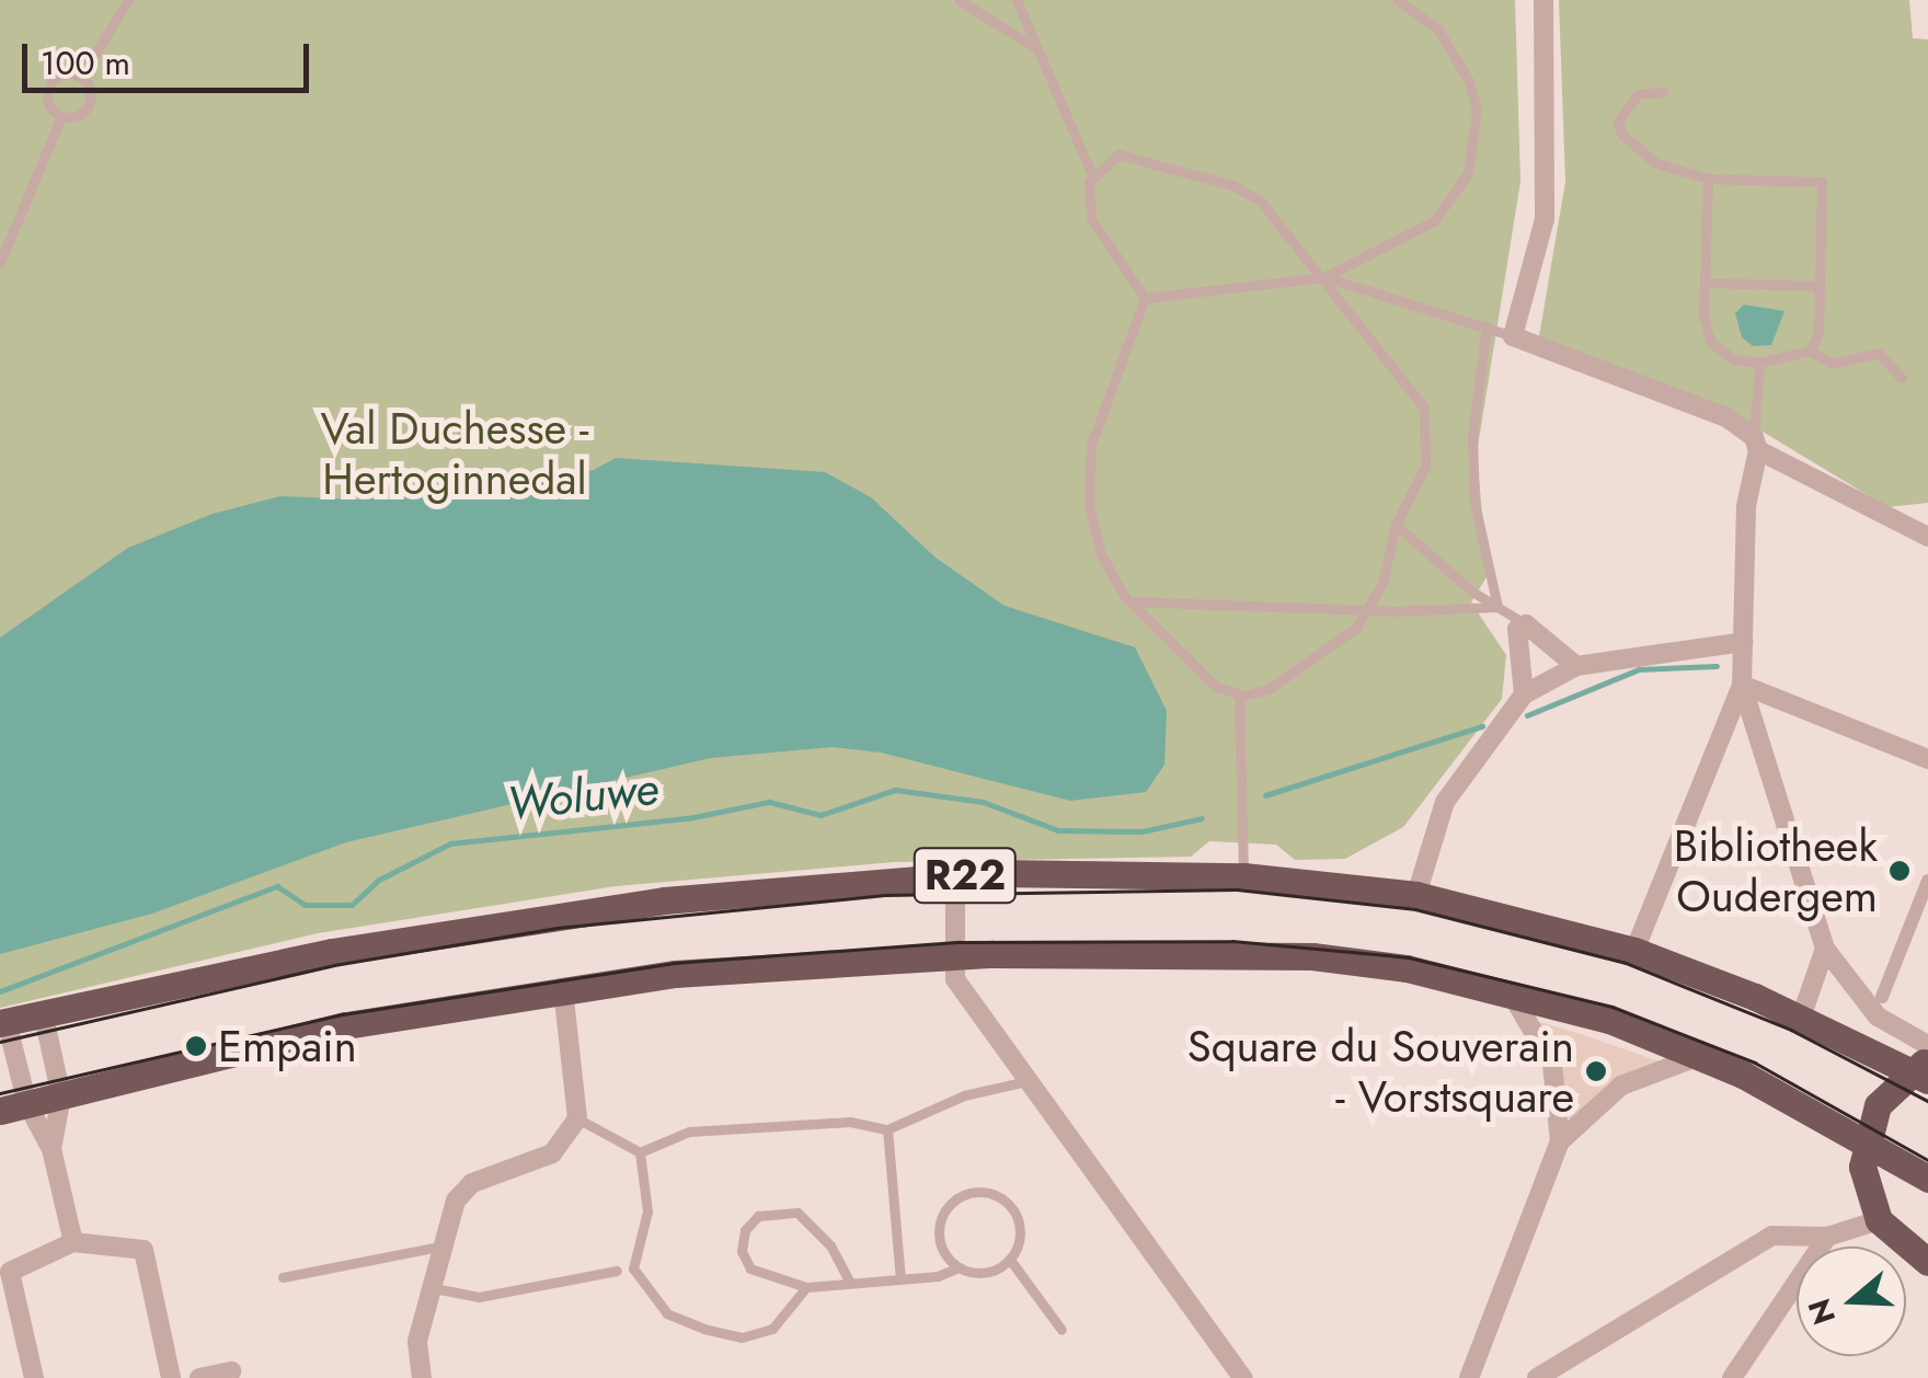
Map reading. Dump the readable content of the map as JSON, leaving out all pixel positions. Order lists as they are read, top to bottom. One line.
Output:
{"streets":{"main road":["R22"]},"water":["Woluwe"],"parks":["Val Duchesse - Hertoginnedal"],"places":["Bibliotheek Oudergem","Empain","Square du Souverain - Vorstsquare"],"scale_bar":"100 m","north":"left"}
